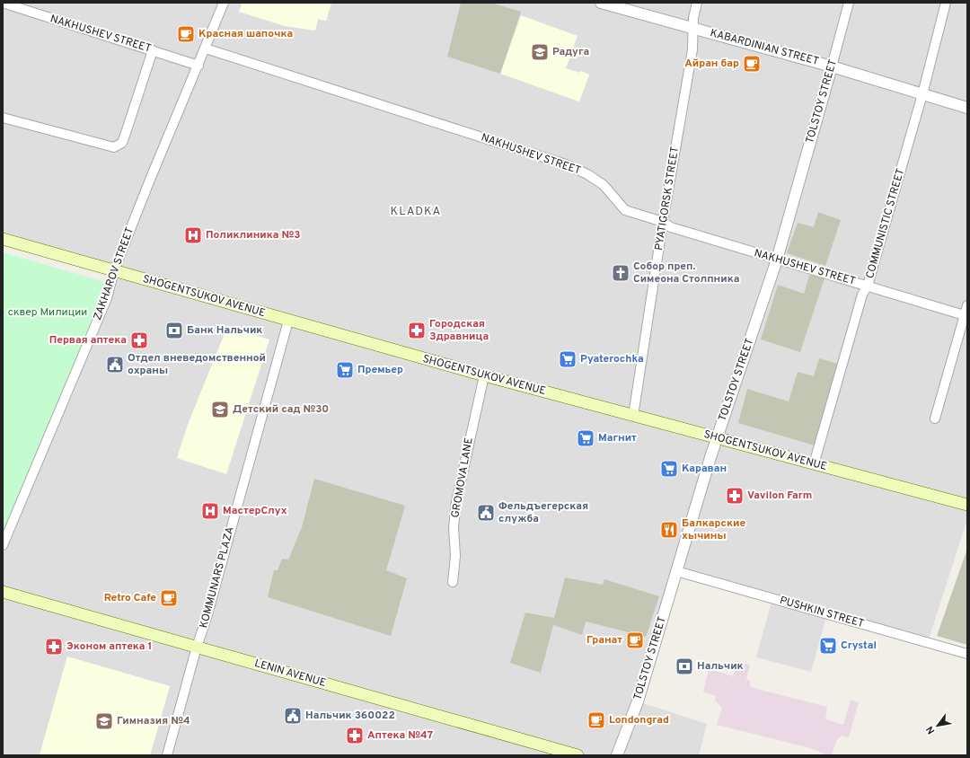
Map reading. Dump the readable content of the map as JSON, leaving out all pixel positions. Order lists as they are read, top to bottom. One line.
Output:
{"streets":{"main road":["SHOGENTSUKOV AVENUE","LENIN AVENUE"],"street":["NAKHUSHEV STREET","KABARDINIAN STREET","TOLSTOY STREET","PYATIGORSK STREET","COMMUNISTIC STREET","ZAKHAROV STREET","GROMOVA LANE","KOMMUNARS PLAZA","PUSHKIN STREET"]},"crossings":[["NAKHUSHEV STREET","TOLSTOY STREET"],["NAKHUSHEV STREET","PYATIGORSK STREET"],["NAKHUSHEV STREET","COMMUNISTIC STREET"],["NAKHUSHEV STREET","ZAKHAROV STREET"],["KABARDINIAN STREET","TOLSTOY STREET"],["KABARDINIAN STREET","PYATIGORSK STREET"],["KABARDINIAN STREET","COMMUNISTIC STREET"],["TOLSTOY STREET","SHOGENTSUKOV AVENUE"],["TOLSTOY STREET","PUSHKIN STREET"],["PYATIGORSK STREET","SHOGENTSUKOV AVENUE"],["COMMUNISTIC STREET","SHOGENTSUKOV AVENUE"],["ZAKHAROV STREET","SHOGENTSUKOV AVENUE"],["SHOGENTSUKOV AVENUE","GROMOVA LANE"],["SHOGENTSUKOV AVENUE","KOMMUNARS PLAZA"],["KOMMUNARS PLAZA","LENIN AVENUE"]],"districts":["KLADKA"],"parks":["сквер Милиции"],"places":{"cafe":["Красная шапочка","Айран бар","Retro Cafe","Гранат","Londongrad"],"school or university":["Радуга","Детский сад №30","Гимназия №4"],"hospital":["Поликлиника №3","МастерСлух"],"church":["Собор преп. Симеона Столпника"],"bank":["Банк Нальчик","Нальчик"],"pharmacy":["Городская Здравница","Первая аптека","Vavilon Farm","Эконом аптека 1","Аптека №47"],"supermarket":["Pyaterochka","Премьер","Магнит","Караван","Crystal"],"public building":["Отдел вневедомственной охраны","Фельдъегерская служба","Нальчик 360022"],"restaurant":["Балкарские хычины"]},"north":"bottom left"}
